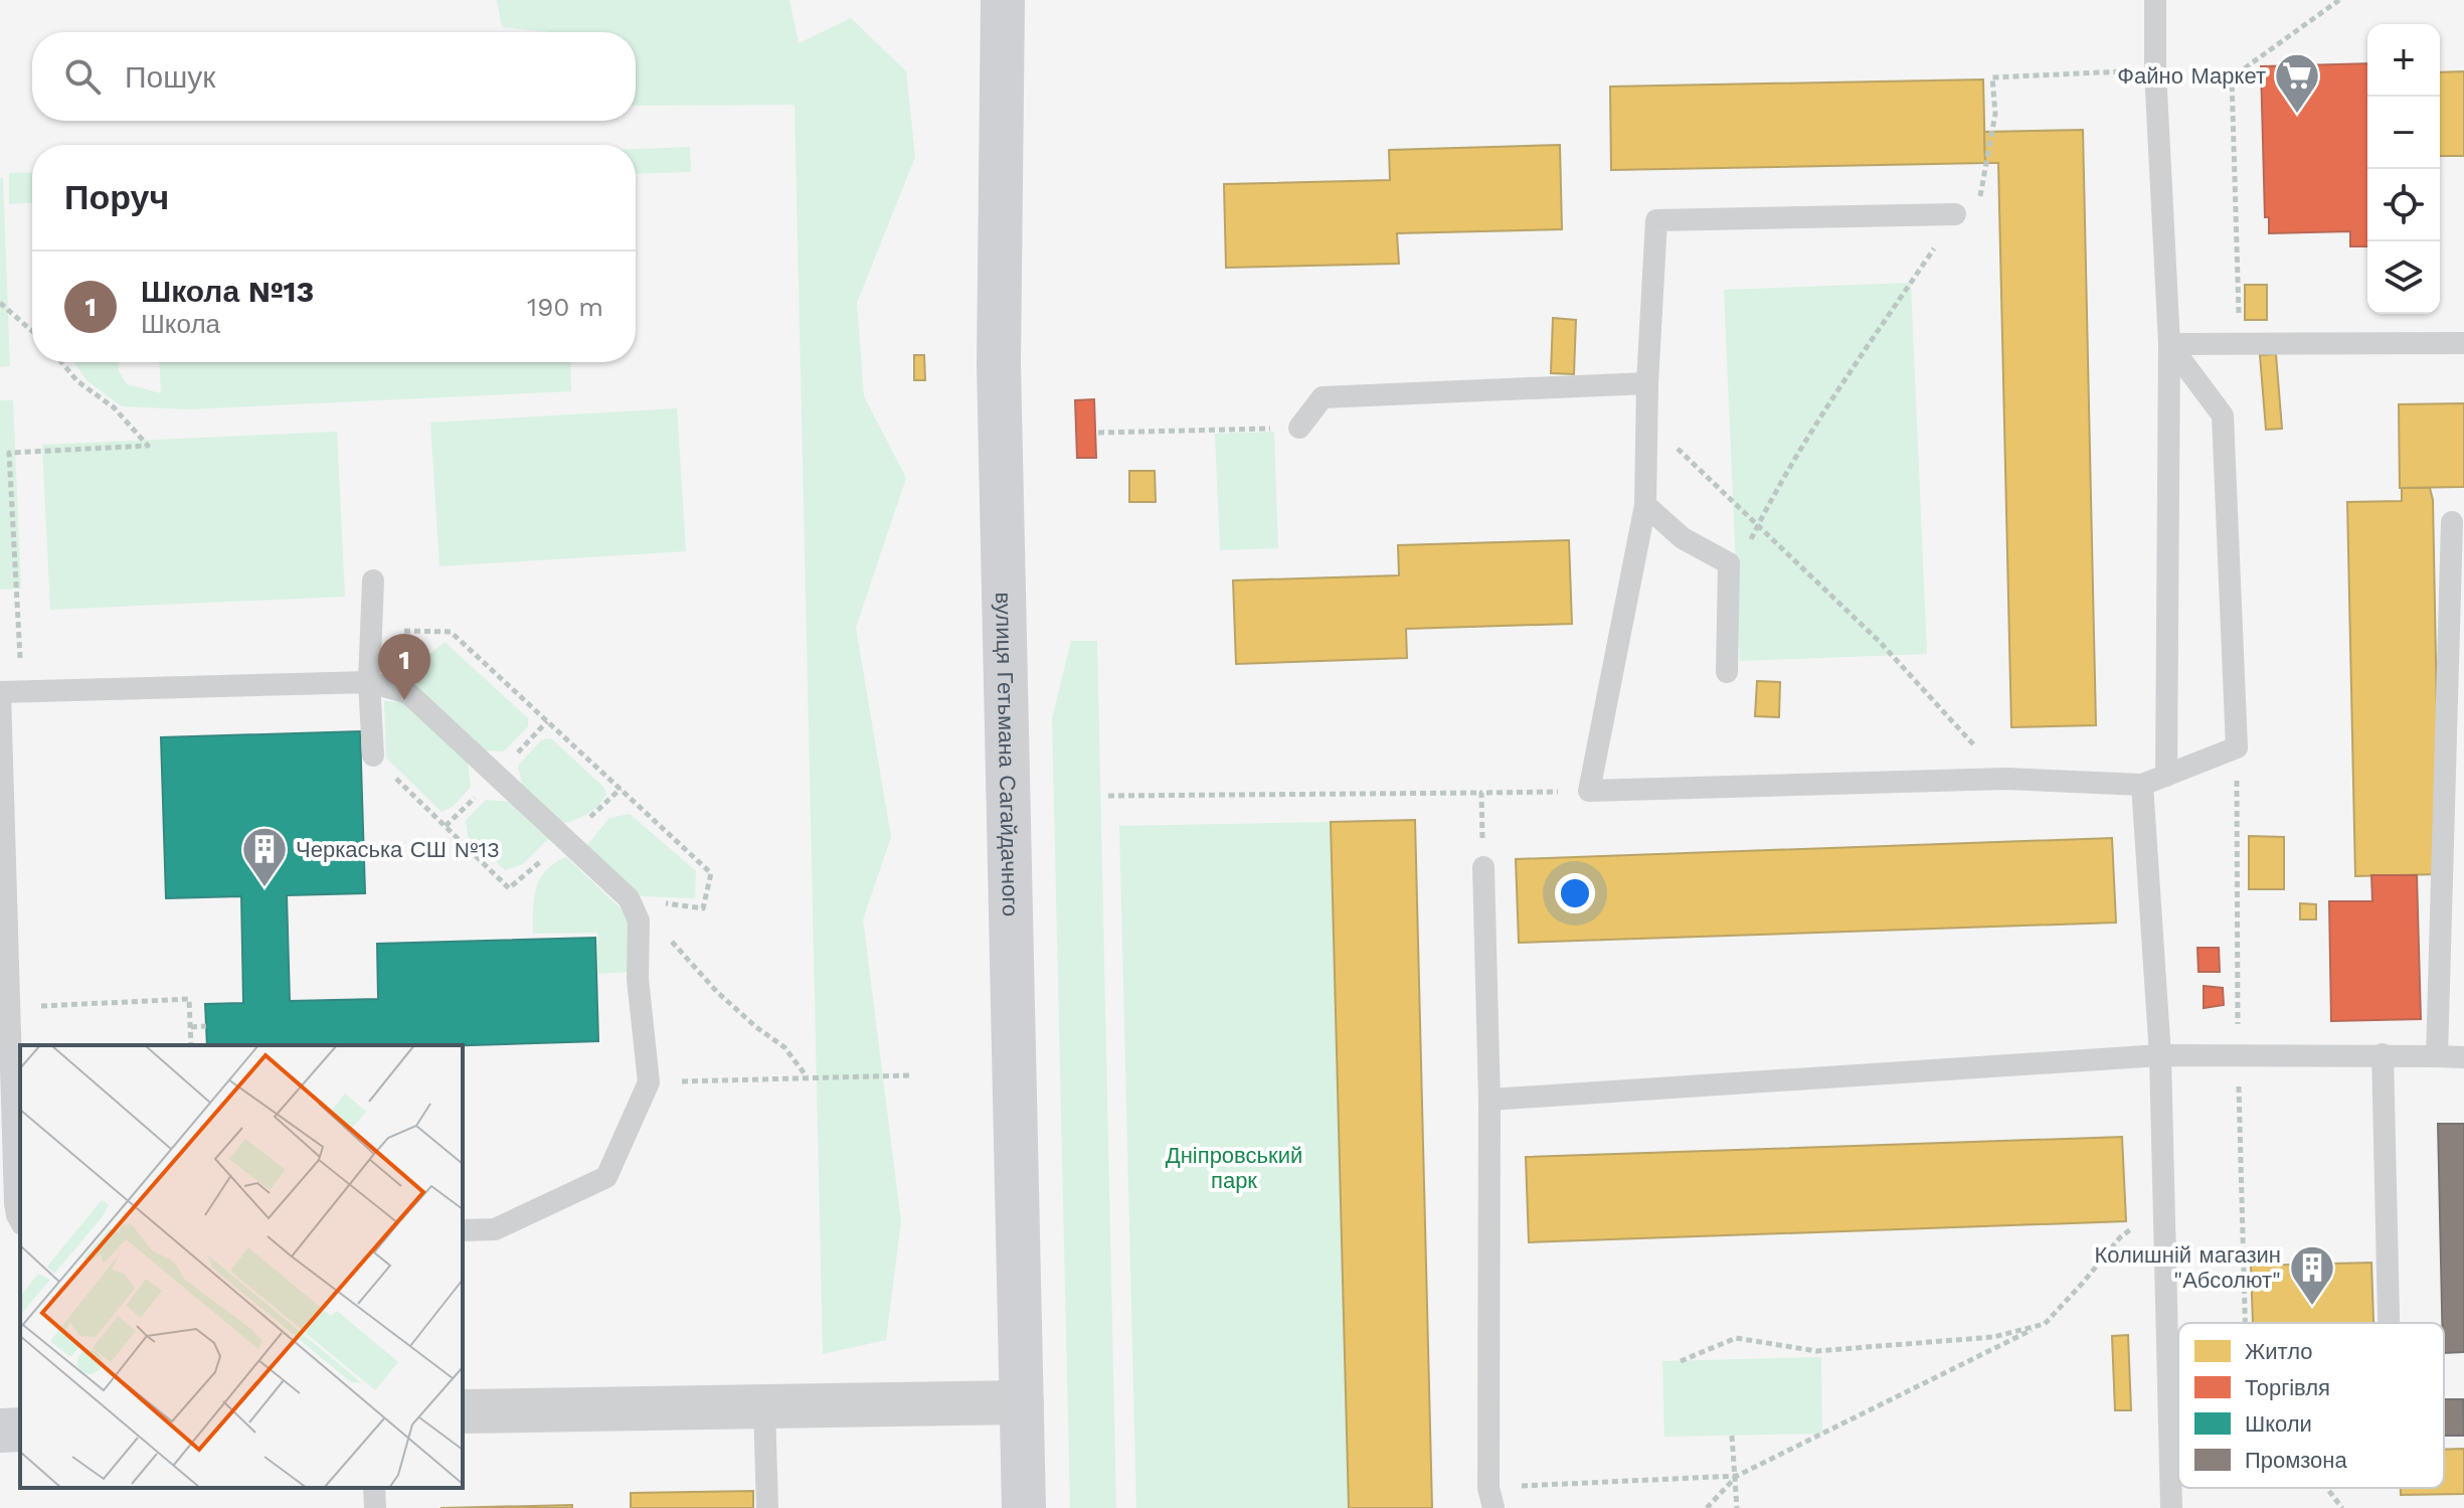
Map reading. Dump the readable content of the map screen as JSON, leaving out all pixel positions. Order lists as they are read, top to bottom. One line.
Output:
{"streets":{"main road":["вулиця Гетьмана Сагайдачного"]},"parks":["Дніпровський парк"],"places":{"supermarket":["Файно Маркет"],"building":["Черкаська СШ №13","Колишній магазин \"Абсолют\""]},"legend":["Житло","Торгівля","Школи","Промзона"],"page":{"map_buttons":["+","−"],"search":"Пошук","heading":"Поруч","list":[{"mark":"1","name":"Школа №13","note":"Школа","value":"190 m"}],"pins":"1"}}
